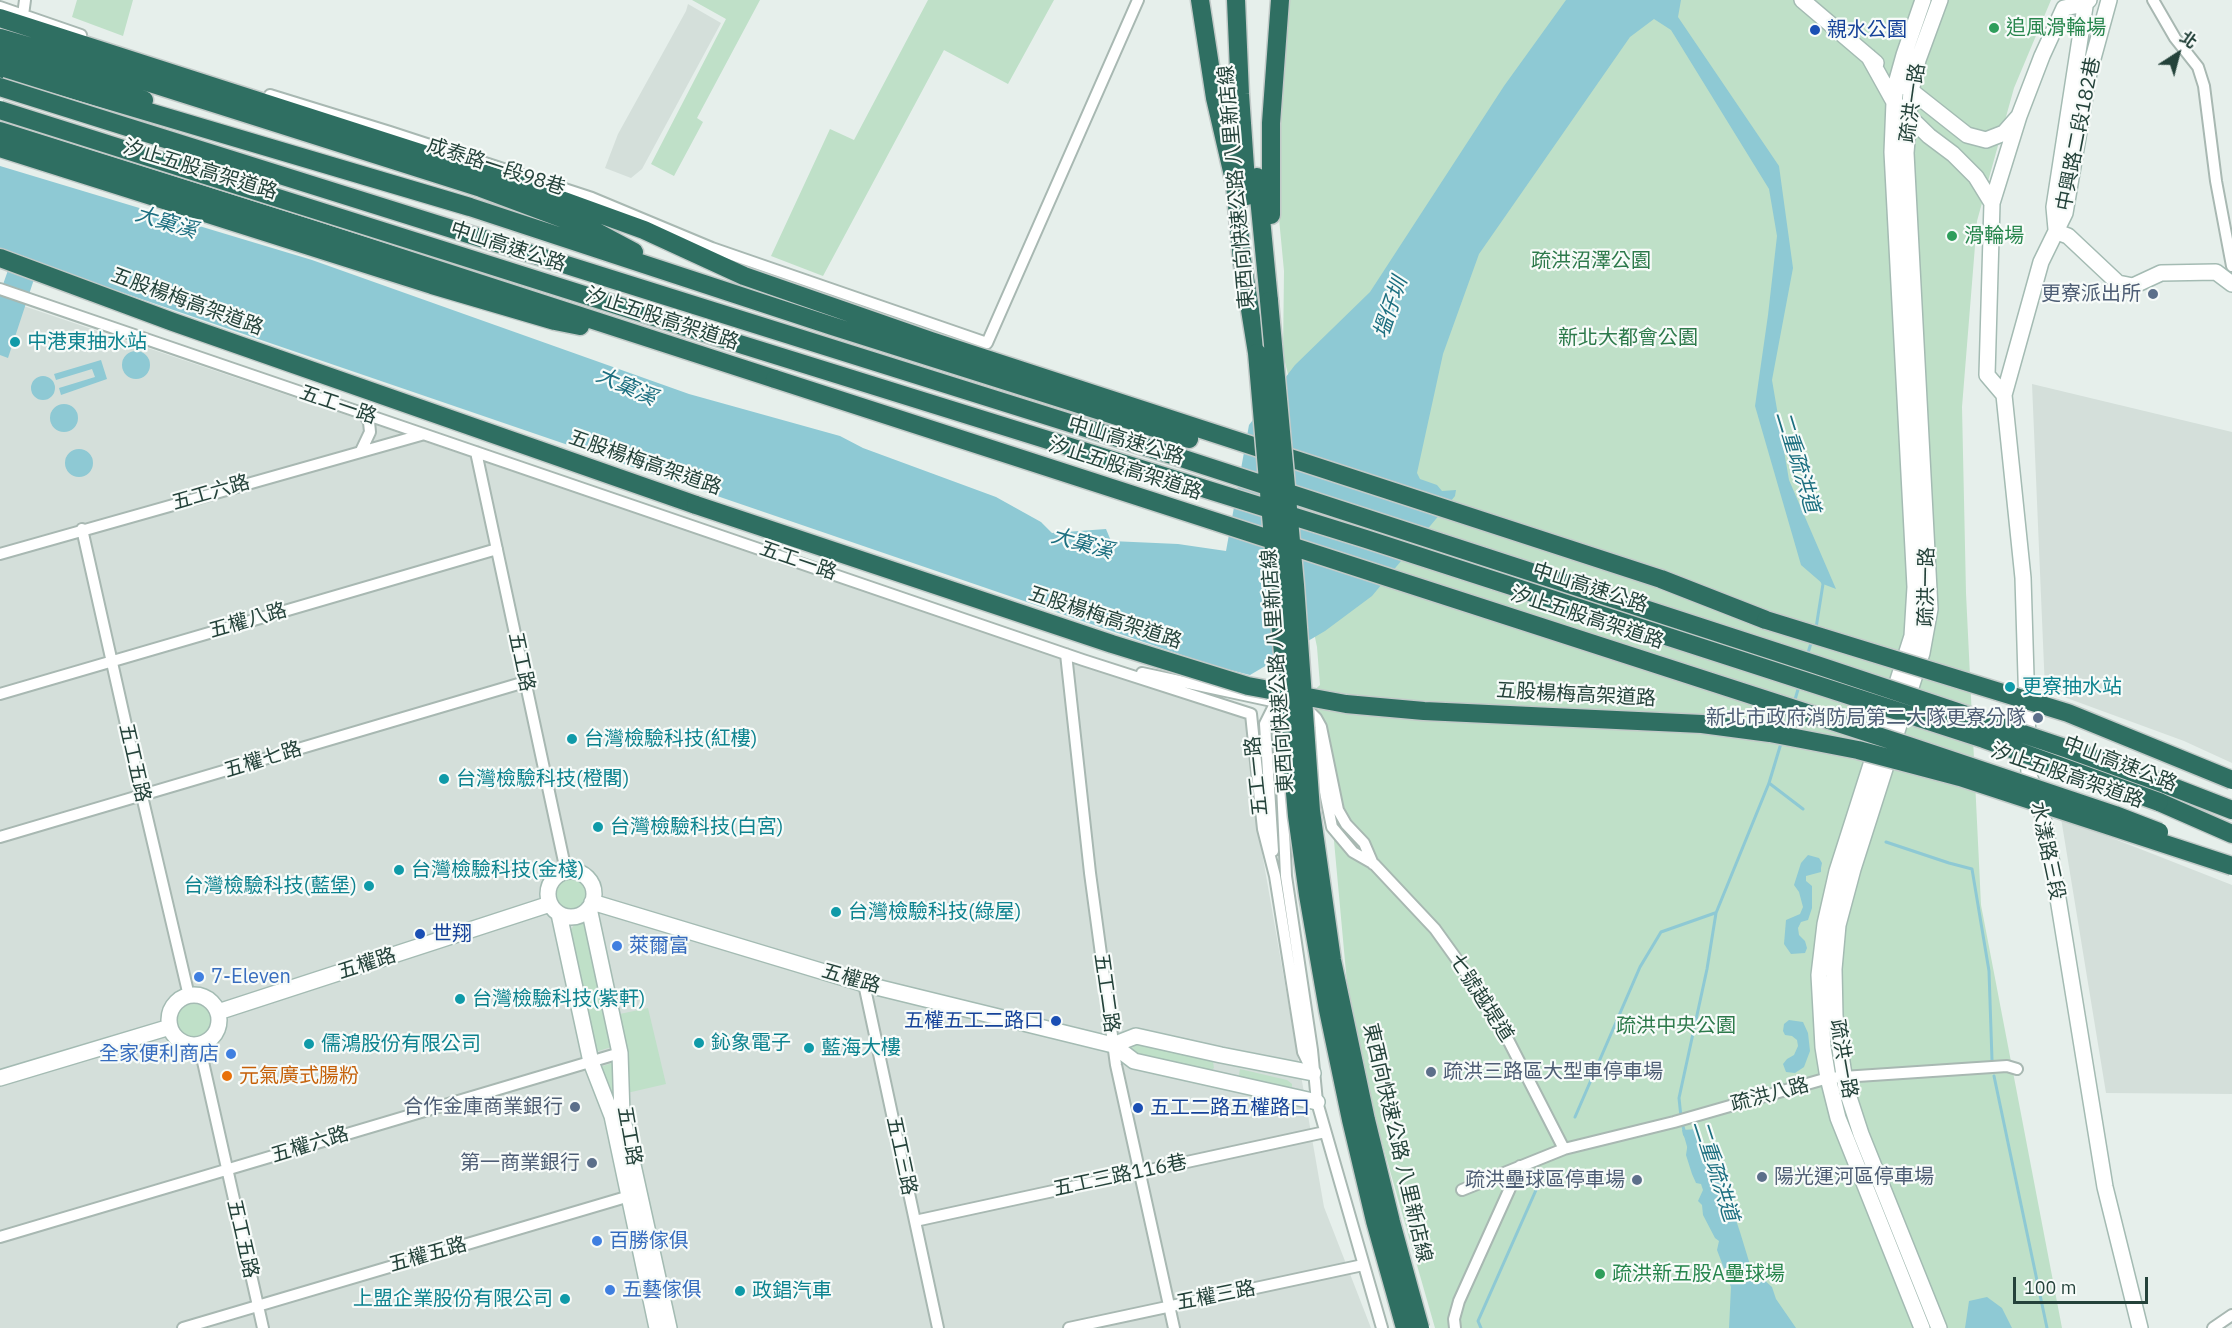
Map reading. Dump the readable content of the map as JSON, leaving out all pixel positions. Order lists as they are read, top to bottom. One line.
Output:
{"streets":{"highway":["汐止五股高架道路","東西向快速公路 八里新店線","中山高速公路","五股楊梅高架道路"],"street":["疏洪一路","中興路二段182巷","成泰路一段98巷","五工一路","五工六路","五權八路","五工路","五權七路","五工五路","水漾路三段","五權路","五工二路","七號越堤道","疏洪八路","五權六路","五工三路","五工三路116巷","五權五路","五權三路"]},"crossings":[["疏洪一路","疏洪八路"],["中興路二段182巷","水漾路三段"],["五工一路","五工六路"],["五工一路","五工路"],["五工一路","五權路"],["五工一路","五工二路"],["五工一路","七號越堤道"],["五工一路","五工三路116巷"],["五工一路","五權三路"],["五工六路","五工五路"],["五權八路","五工路"],["五權八路","五工五路"],["五工路","五權七路"],["五工路","五權路"],["五工路","五權六路"],["五工路","五權五路"],["五權七路","五工五路"],["五工五路","五權路"],["五工五路","五權六路"],["五工五路","五權五路"],["五權路","五工二路"],["五權路","五工三路"],["五工二路","五工三路116巷"],["五工二路","五權三路"],["七號越堤道","疏洪八路"],["五工三路","五工三路116巷"]],"water":["大窠溪","塭仔圳","二重疏洪道"],"parks":["疏洪沼澤公園","新北大都會公園","疏洪中央公園"],"places":["追風滑輪場","親水公園","滑輪場","更寮派出所","中港東抽水站","更寮抽水站","新北市政府消防局第二大隊更寮分隊","台灣檢驗科技(紅樓)","台灣檢驗科技(橙閣)","台灣檢驗科技(白宮)","台灣檢驗科技(金棧)","台灣檢驗科技(藍堡)","台灣檢驗科技(綠屋)","世翔","萊爾富","7-Eleven","台灣檢驗科技(紫軒)","五權五工二路口","鈊象電子","儒鴻股份有限公司","藍海大樓","全家便利商店","疏洪三路區大型車停車場","元氣廣式腸粉","合作金庫商業銀行","五工二路五權路口","第一商業銀行","陽光運河區停車場","疏洪壘球區停車場","百勝傢俱","疏洪新五股A壘球場","五藝傢俱","政錩汽車","上盟企業股份有限公司"],"scale_bar":"100 m","north":"top right"}
